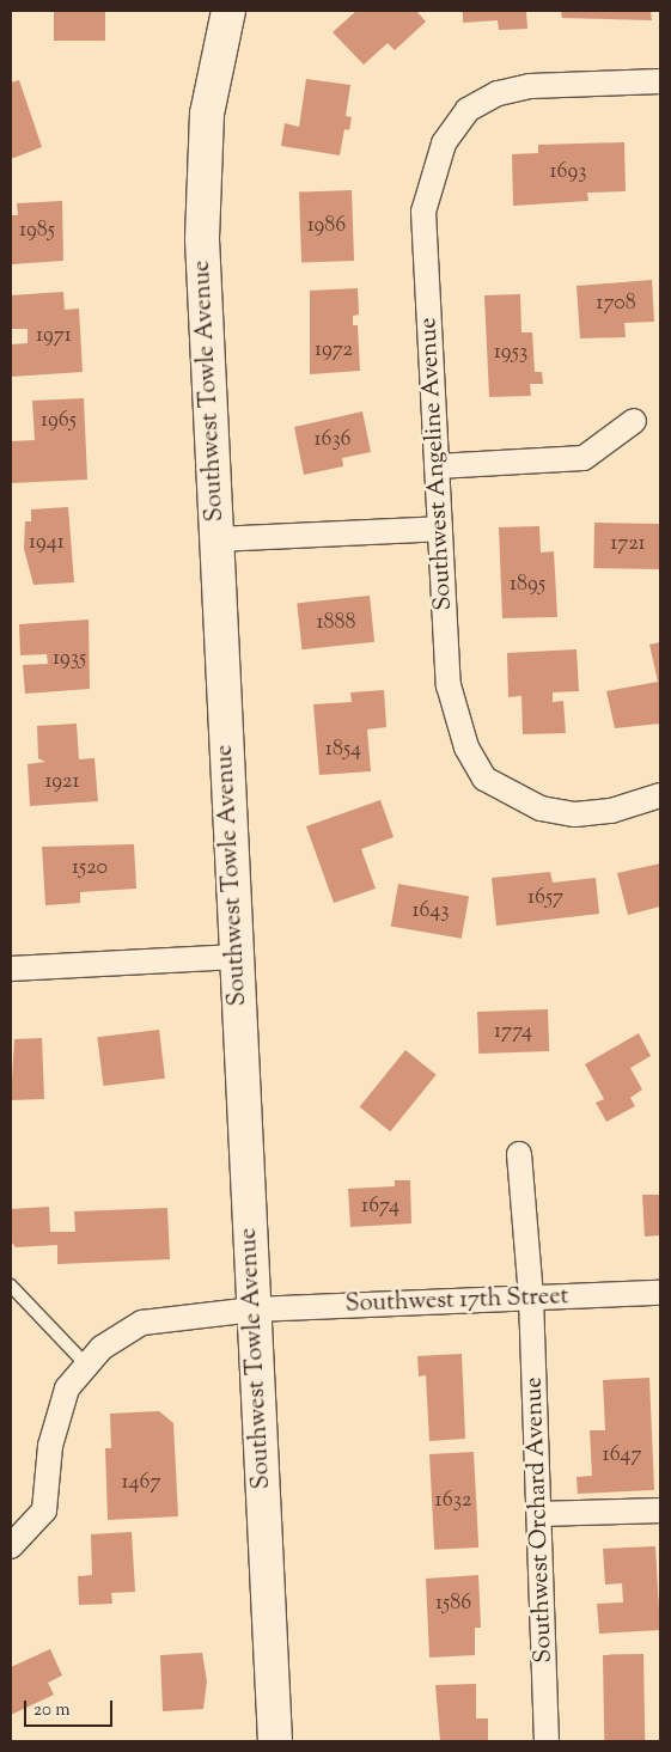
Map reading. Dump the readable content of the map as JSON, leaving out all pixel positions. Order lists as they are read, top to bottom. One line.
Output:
{"streets":{"main road":["Southwest Towle Avenue"],"street":["Southwest Angeline Avenue","Southwest 17th Street","Southwest Orchard Avenue"]},"crossings":[["Southwest Towle Avenue","Southwest 17th Street"],["Southwest 17th Street","Southwest Orchard Avenue"]],"house_numbers":["1693","1986","1985","1708","1971","1972","1953","1965","1636","1941","1721","1895","1888","1935","1854","1921","1520","1657","1643","1774","1674","1647","1467","1632","1586"],"scale_bar":"20 m"}
